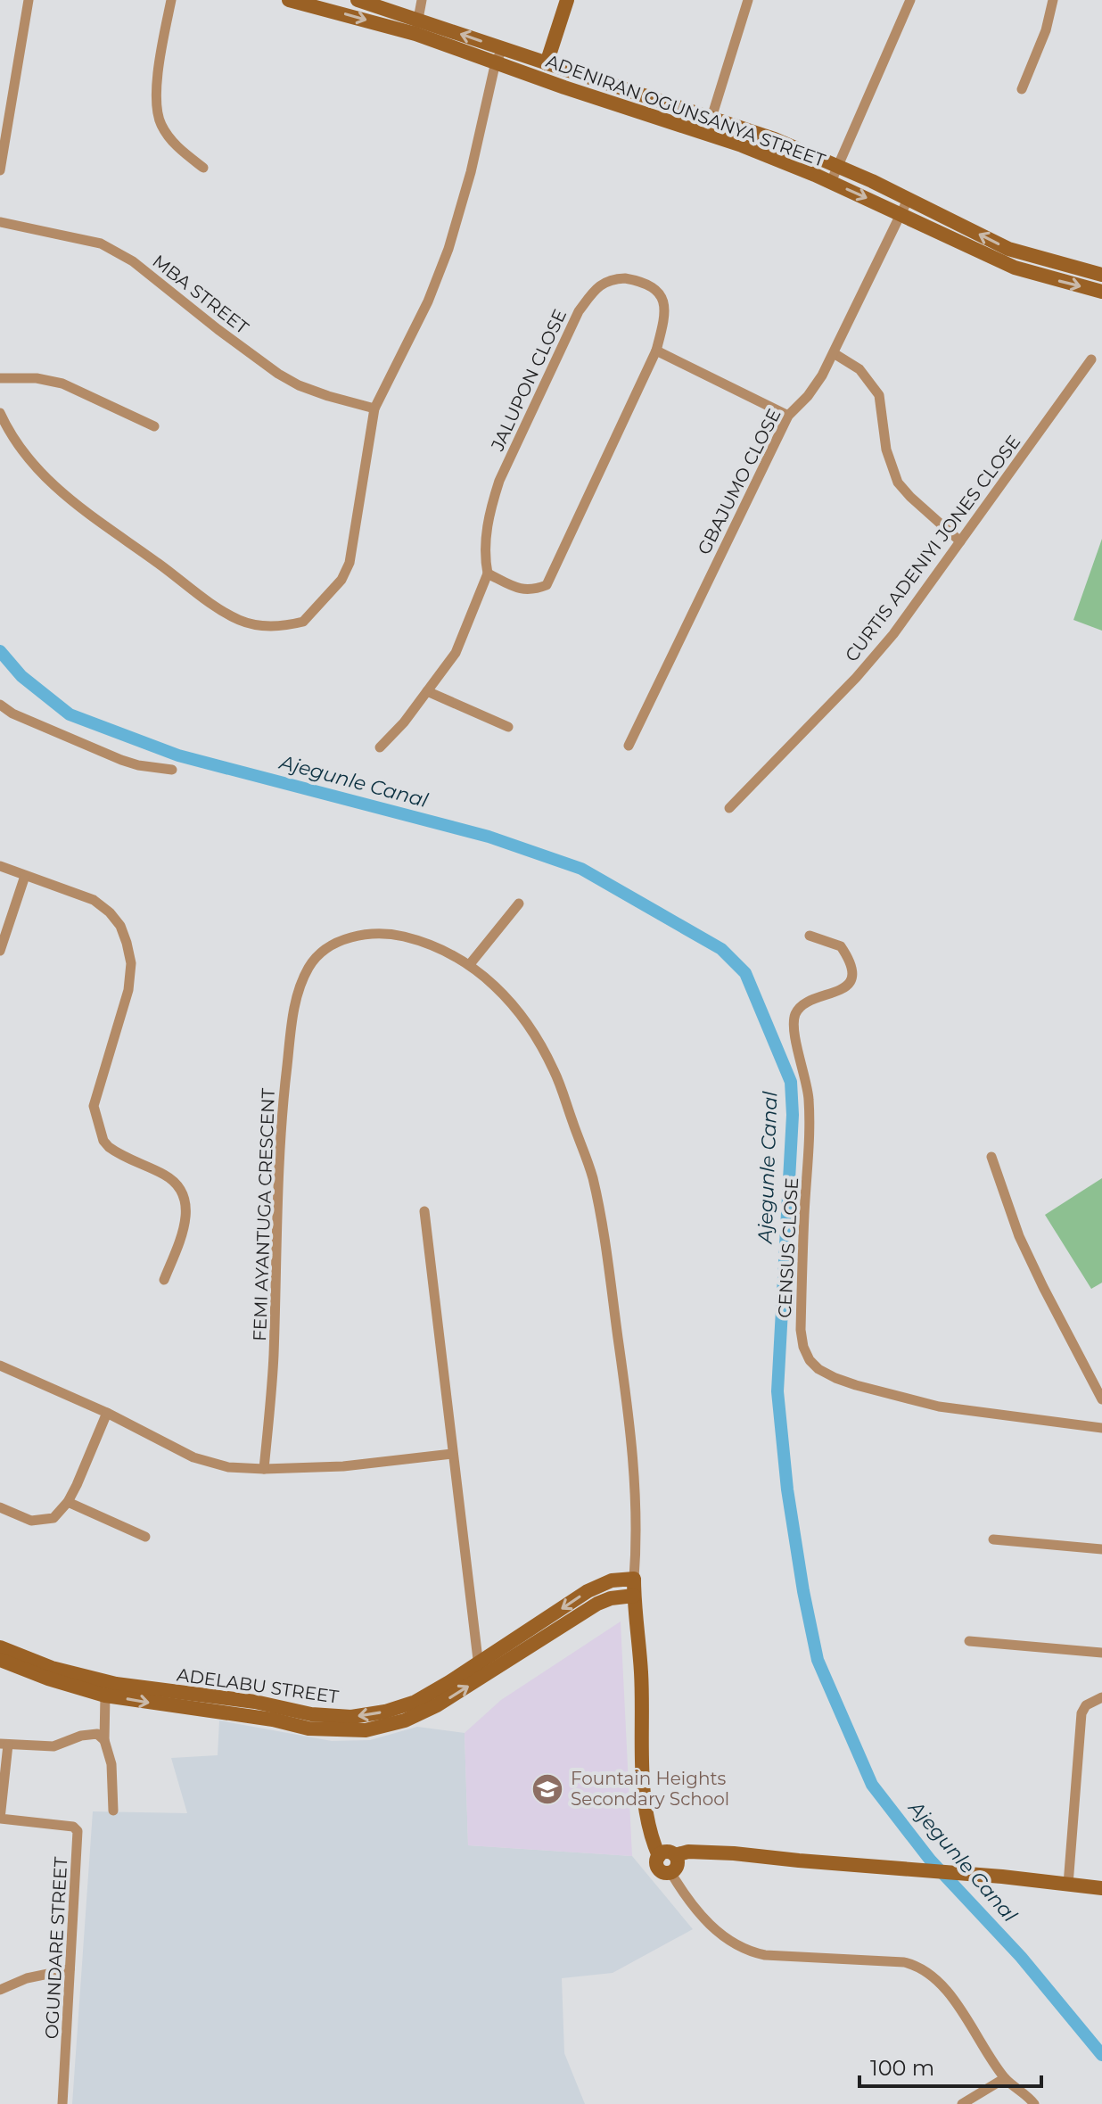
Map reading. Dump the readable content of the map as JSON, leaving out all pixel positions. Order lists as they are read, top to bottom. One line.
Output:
{"streets":{"main road":["ADENIRAN OGUNSANYA STREET","ADELABU STREET"],"street":["MBA STREET","JALUPON CLOSE","GBAJUMO CLOSE","CURTIS ADENIYI JONES CLOSE","FEMI AYANTUGA CRESCENT","CENSUS CLOSE","OGUNDARE STREET"]},"crossings":[["ADENIRAN OGUNSANYA STREET","GBAJUMO CLOSE"],["FEMI AYANTUGA CRESCENT","ADELABU STREET"]],"water":["Ajegunle Canal"],"places":{"school or university":["Fountain Heights Secondary School"]},"scale_bar":"100 m"}
